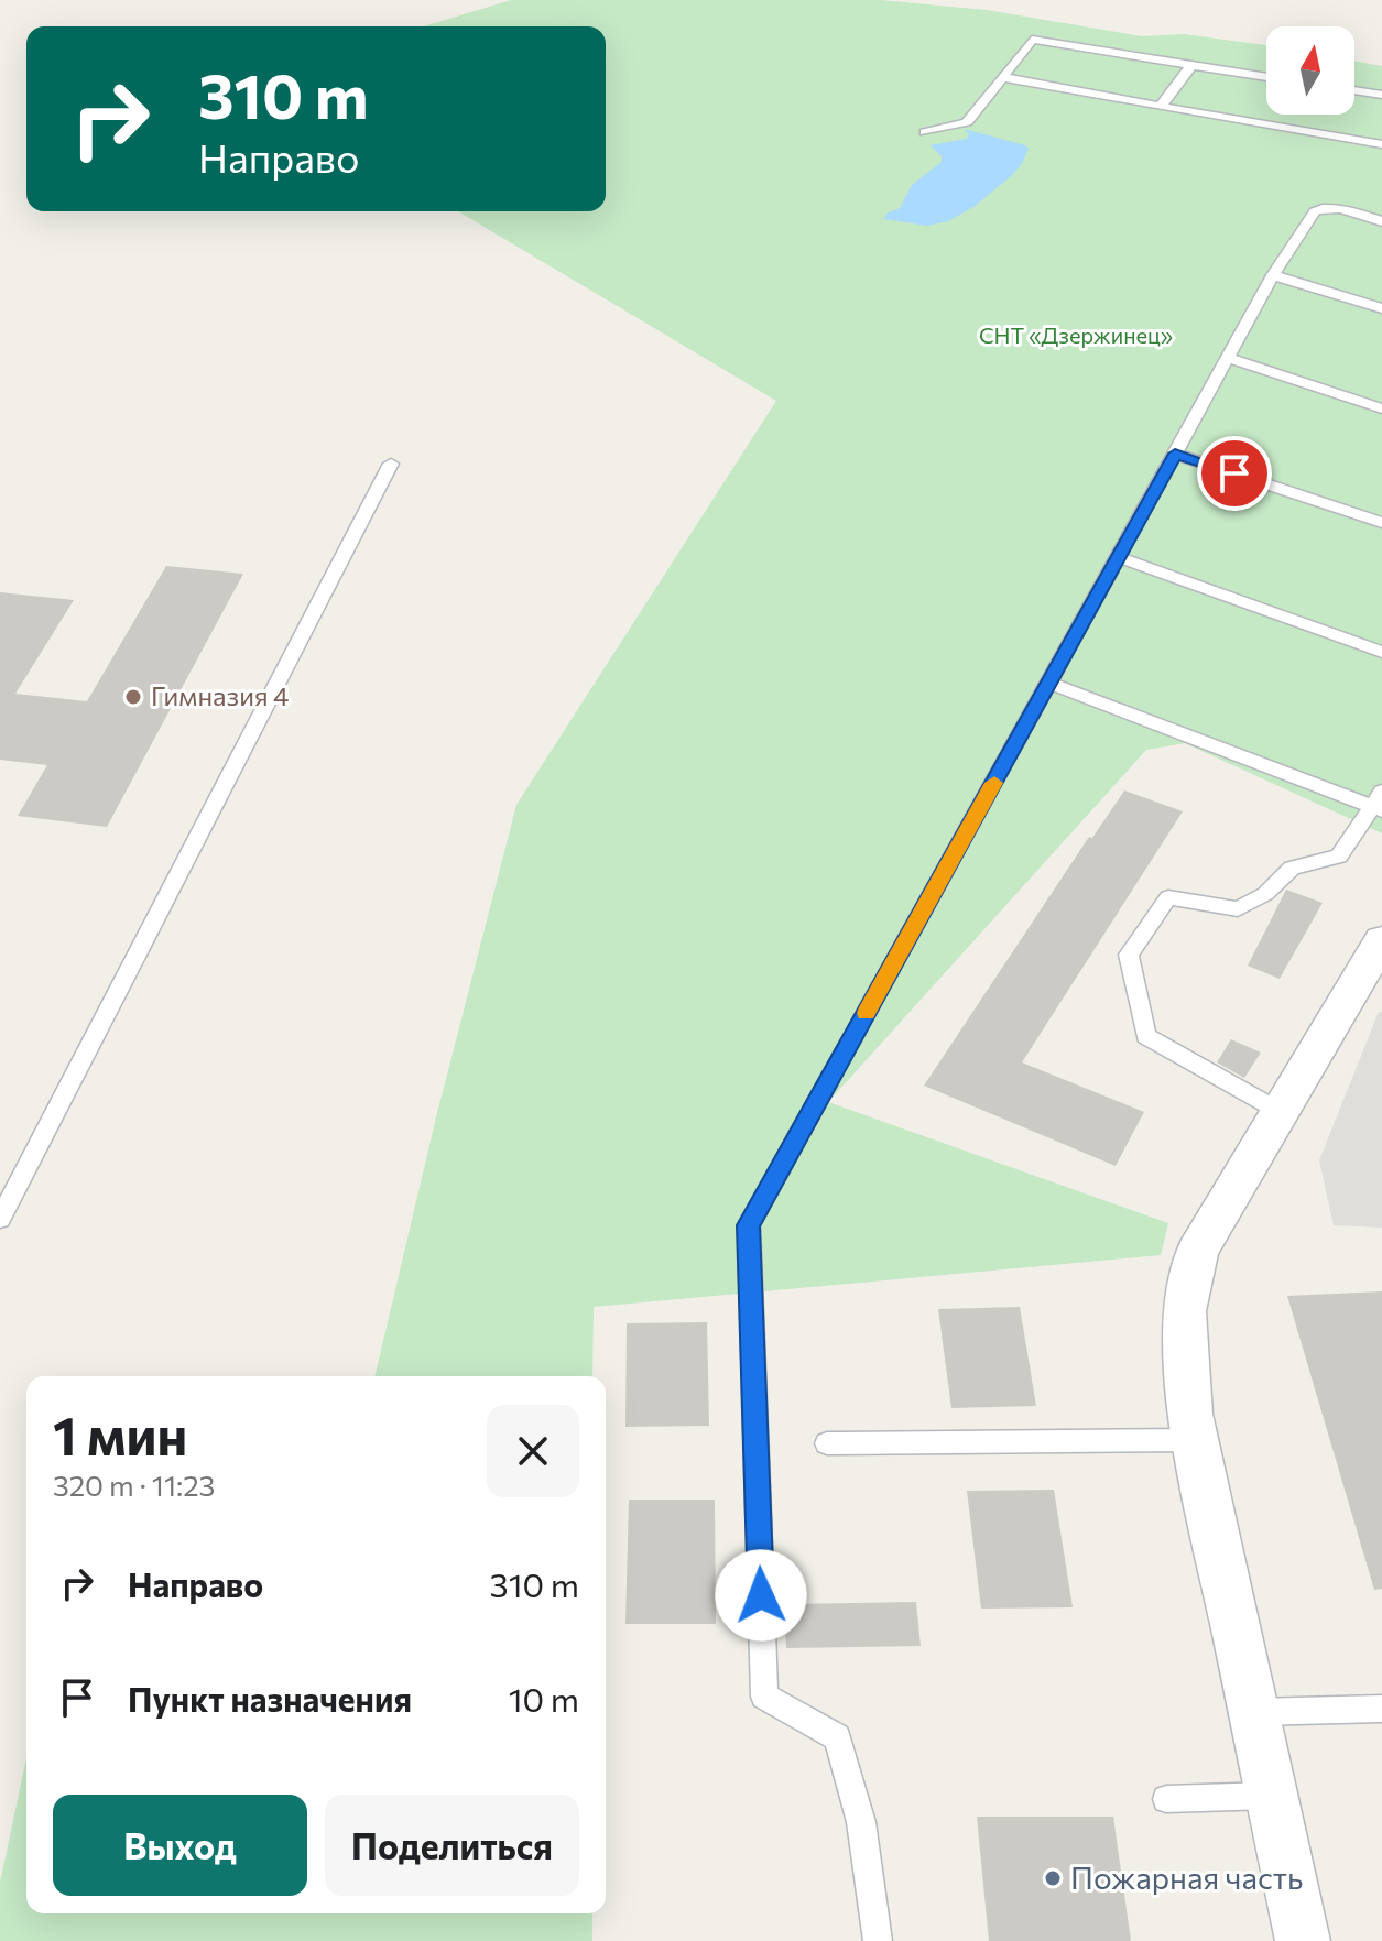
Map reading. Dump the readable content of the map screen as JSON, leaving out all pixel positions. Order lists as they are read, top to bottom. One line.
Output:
{"parks":["СНТ «Дзержинец»"],"places":["Гимназия 4","Пожарная часть"],"north":"top","page":{"turn":["310 m","Направо"],"heading":["1 мин","320 m · 11:23"],"list":[{"name":"Направо","value":"310 m"},{"name":"Пункт назначения","value":"10 m"}],"buttons":["Выход","Поделиться"]}}
